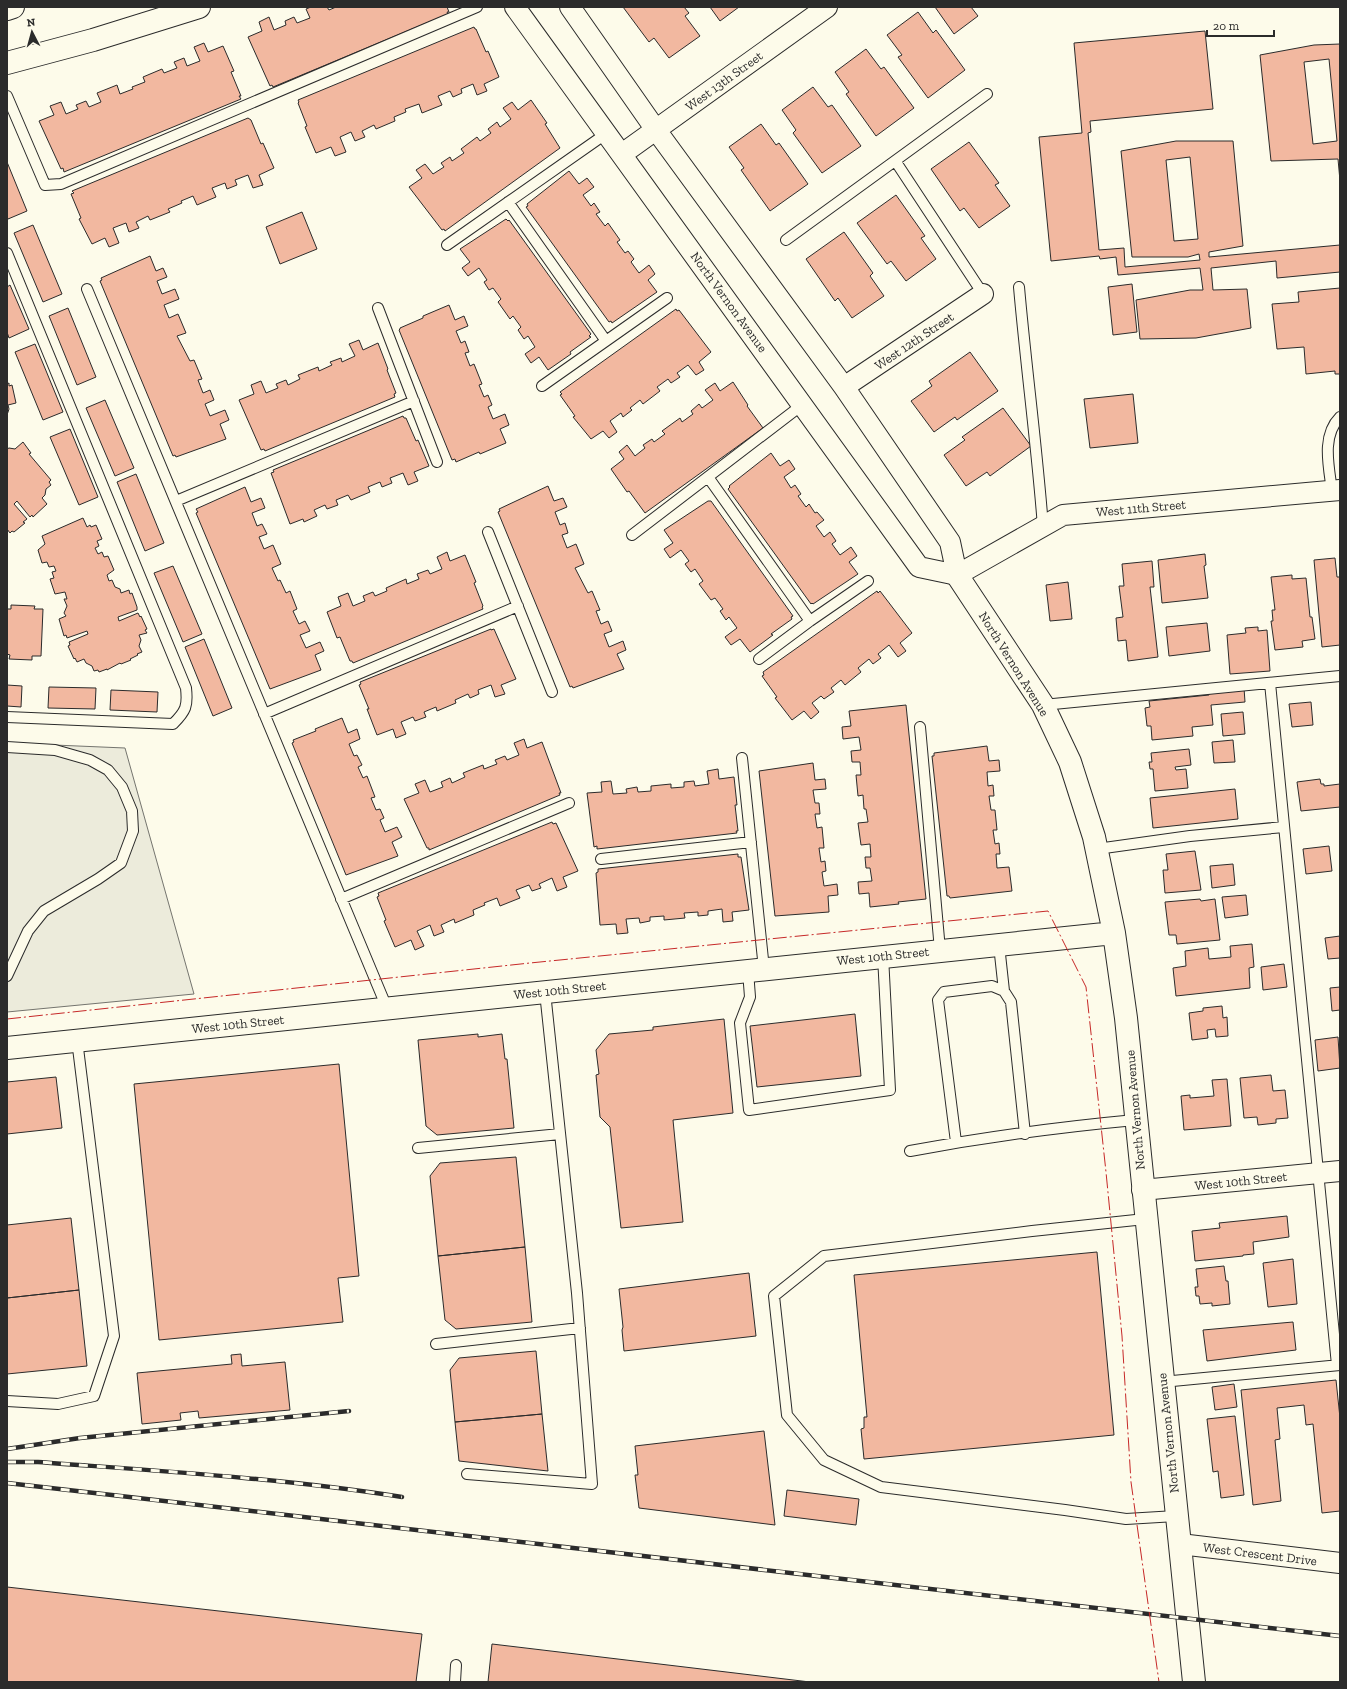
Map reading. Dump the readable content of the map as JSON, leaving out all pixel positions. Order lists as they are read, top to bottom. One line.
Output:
{"streets":{"street":["West 13th Street","North Vernon Avenue","West 12th Street","West 11th Street","West 10th Street","West Crescent Drive"]},"crossings":[["West 13th Street","North Vernon Avenue"],["North Vernon Avenue","West 12th Street"],["North Vernon Avenue","West 11th Street"],["North Vernon Avenue","West 10th Street"],["North Vernon Avenue","West Crescent Drive"]],"scale_bar":"20 m","north":"top"}
